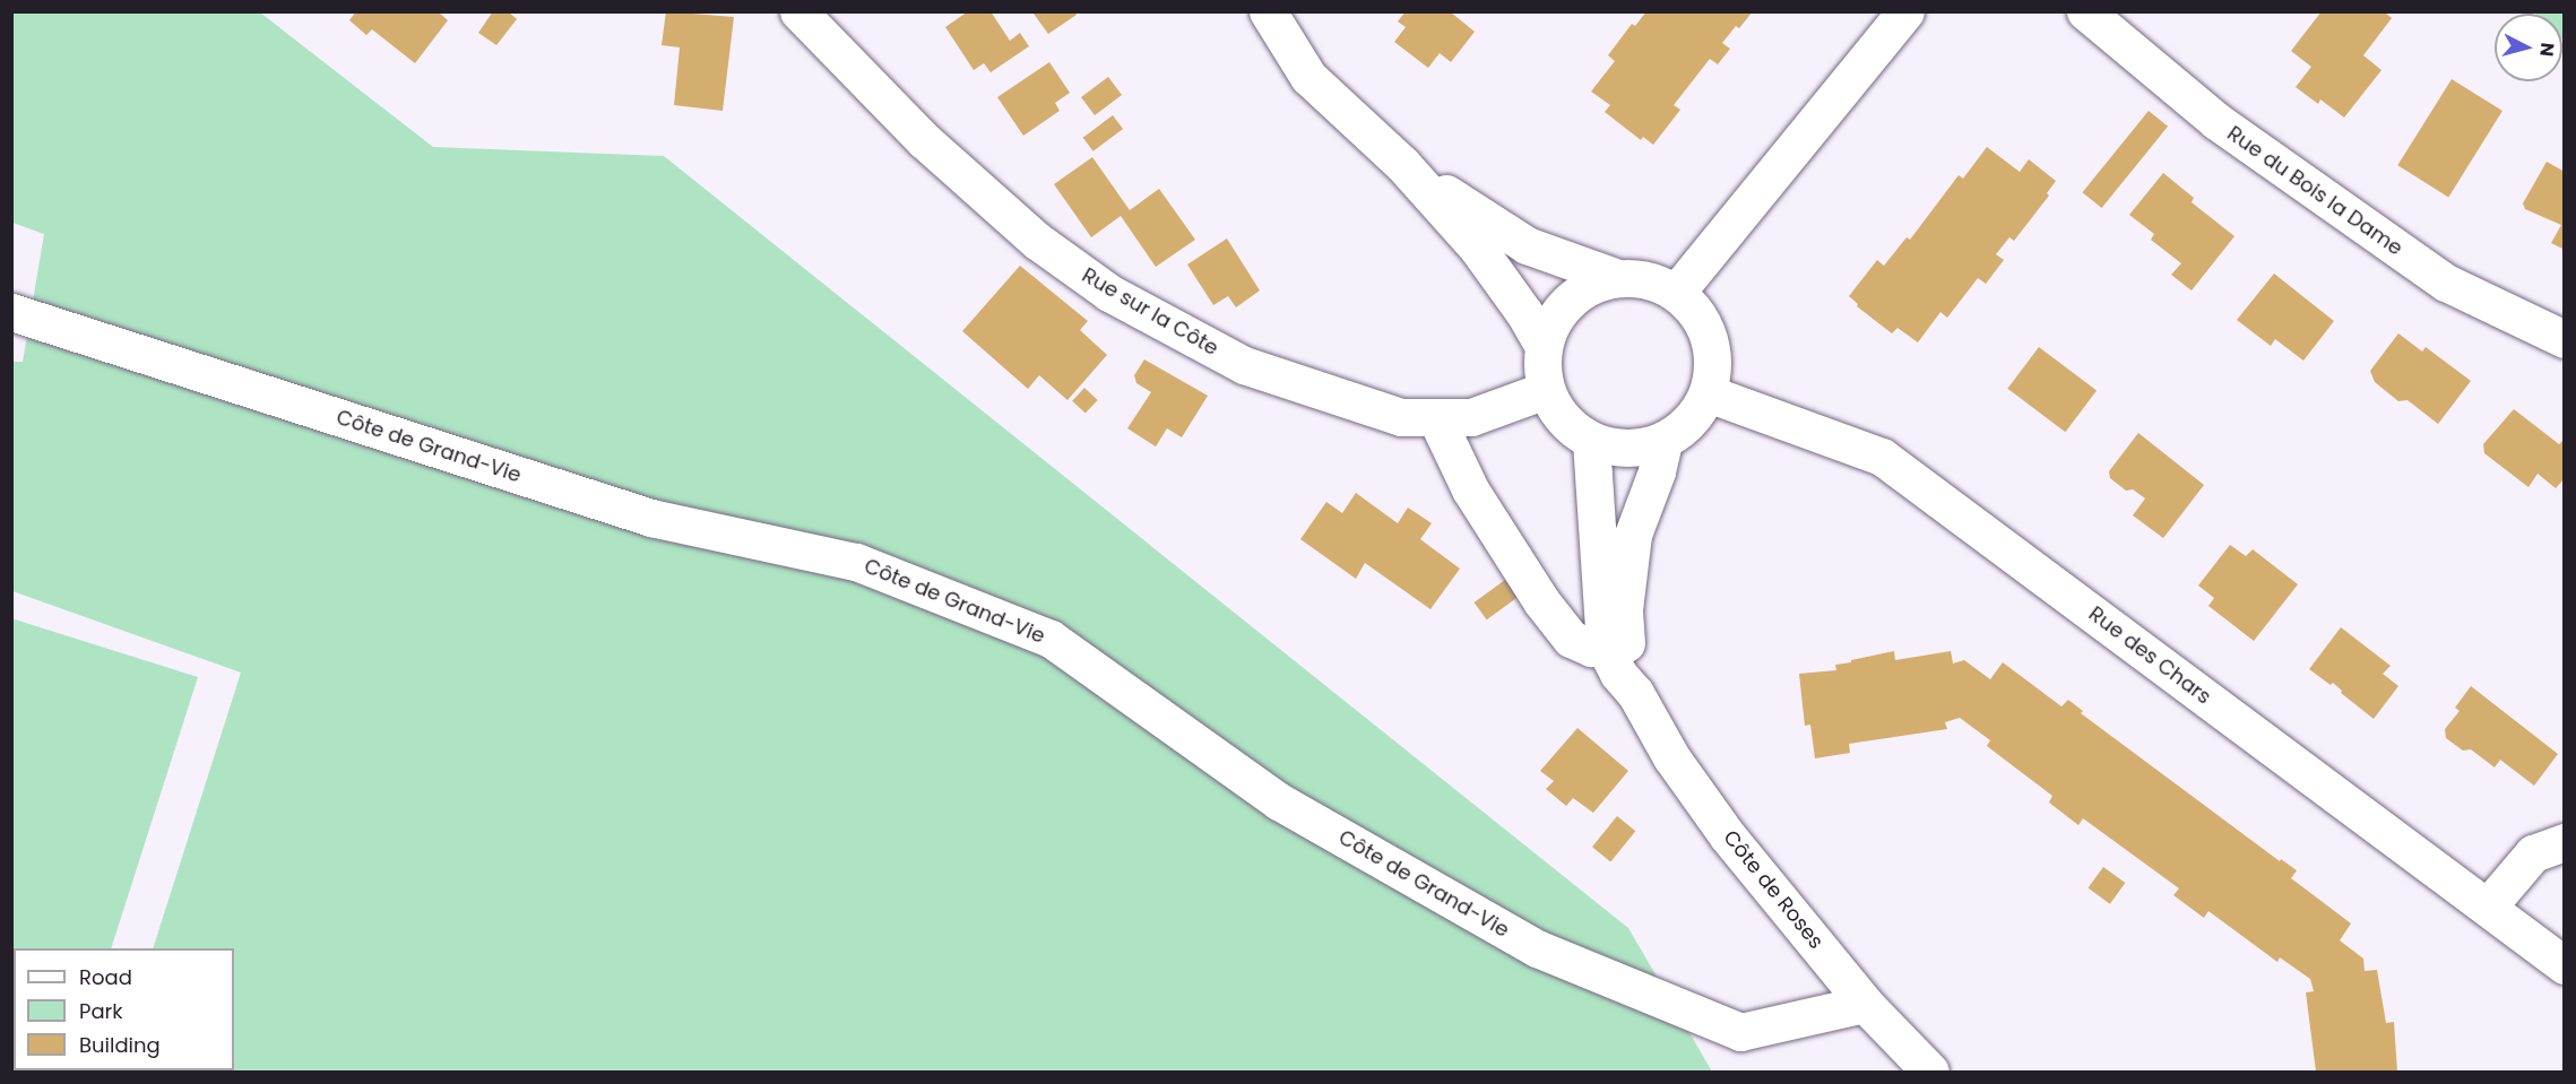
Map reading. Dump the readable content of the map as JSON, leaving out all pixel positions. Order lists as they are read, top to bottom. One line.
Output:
{"streets":{"street":["Rue du Bois la Dame","Rue sur la Côte","Côte de Grand-Vie","Rue des Chars","Côte de Roses"]},"crossings":[["Rue sur la Côte","Rue des Chars"],["Rue sur la Côte","Côte de Roses"],["Côte de Grand-Vie","Côte de Roses"],["Rue des Chars","Côte de Roses"]],"legend":["Road","Park","Building"],"north":"right"}
